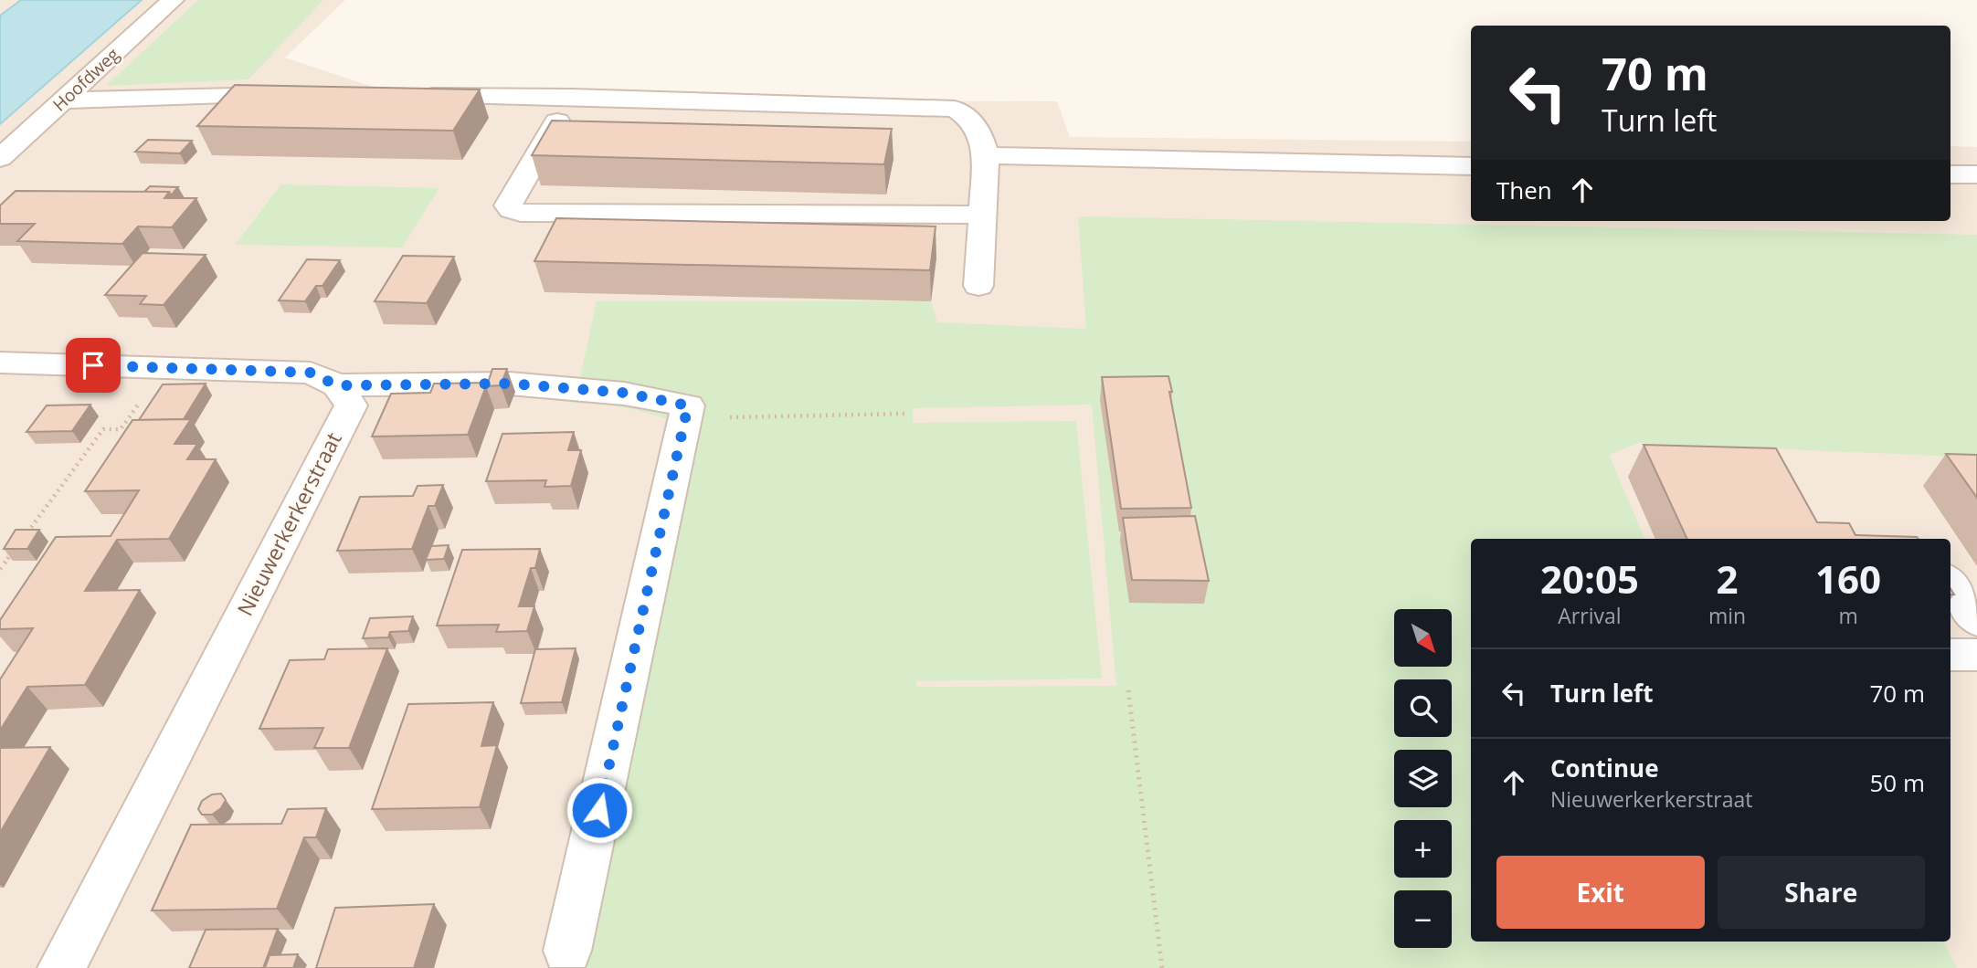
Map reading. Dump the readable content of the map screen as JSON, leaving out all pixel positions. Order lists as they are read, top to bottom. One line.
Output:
{"streets":{"street":["Hoofdweg","Nieuwerkerkerstraat"]},"north":"bottom right","page":{"turn":["70 m","Turn left"],"then":"Then","eta":["20:05","Arrival","2","min","160","m"],"map_buttons":["+","−"],"list":[{"name":"Turn left","value":"70 m"},{"name":"Continue","note":"Nieuwerkerkerstraat","value":"50 m"}],"buttons":["Exit","Share"]}}
